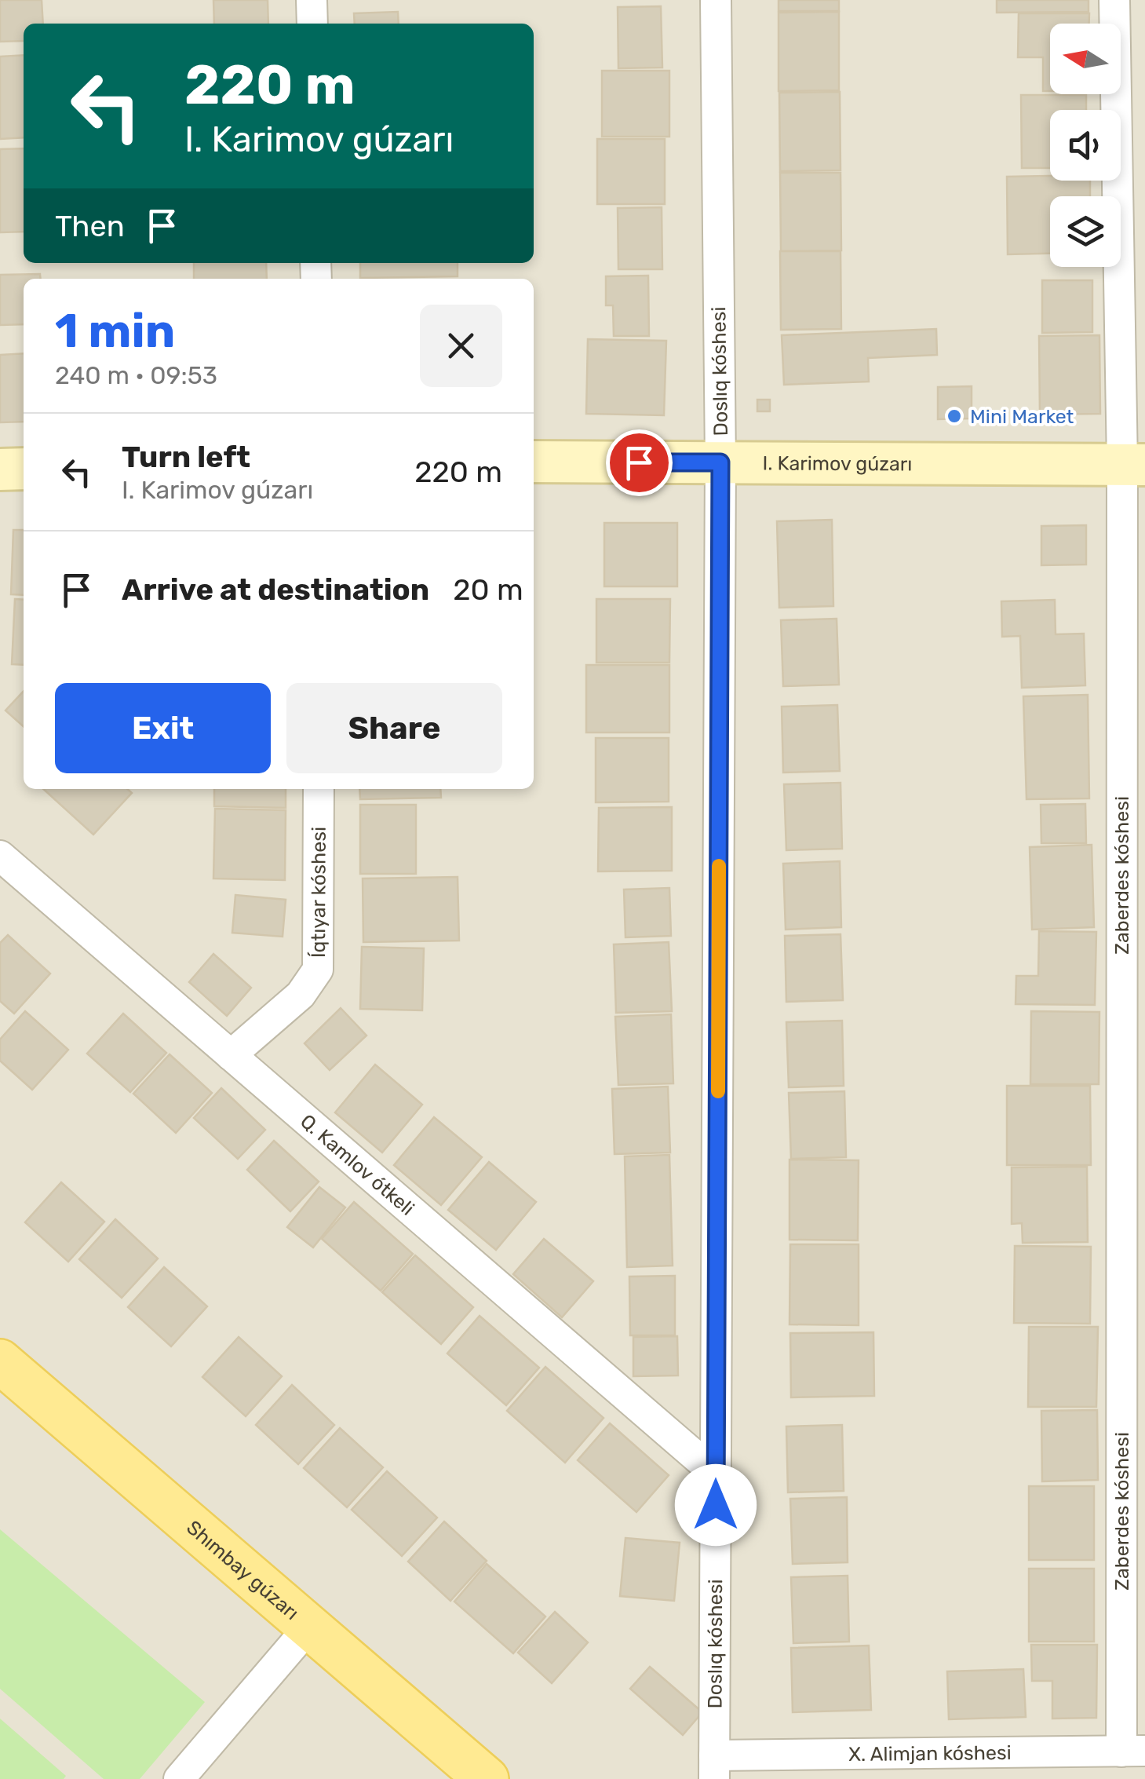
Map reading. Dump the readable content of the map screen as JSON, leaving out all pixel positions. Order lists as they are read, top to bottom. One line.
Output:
{"streets":{"main road":["Shımbay gúzarı"],"street":["Doslıq kóshesi","I. Karimov gúzarı","Zaberdes kóshesi","Íqtıyar kóshesi","Q. Kamlov ótkeli","X. Alimjan kóshesi"]},"crossings":[["Doslıq kóshesi","I. Karimov gúzarı"],["Doslıq kóshesi","Q. Kamlov ótkeli"],["Doslıq kóshesi","X. Alimjan kóshesi"],["I. Karimov gúzarı","Zaberdes kóshesi"],["Zaberdes kóshesi","X. Alimjan kóshesi"],["Íqtıyar kóshesi","Q. Kamlov ótkeli"]],"places":["Mini Market"],"north":"left","page":{"turn":["220 m","I. Karimov gúzarı"],"then":"Then","heading":["1 min","240 m · 09:53"],"list":[{"name":"Turn left","note":"I. Karimov gúzarı","value":"220 m"},{"name":"Arrive at destination","value":"20 m"}],"buttons":["Exit","Share"]}}
